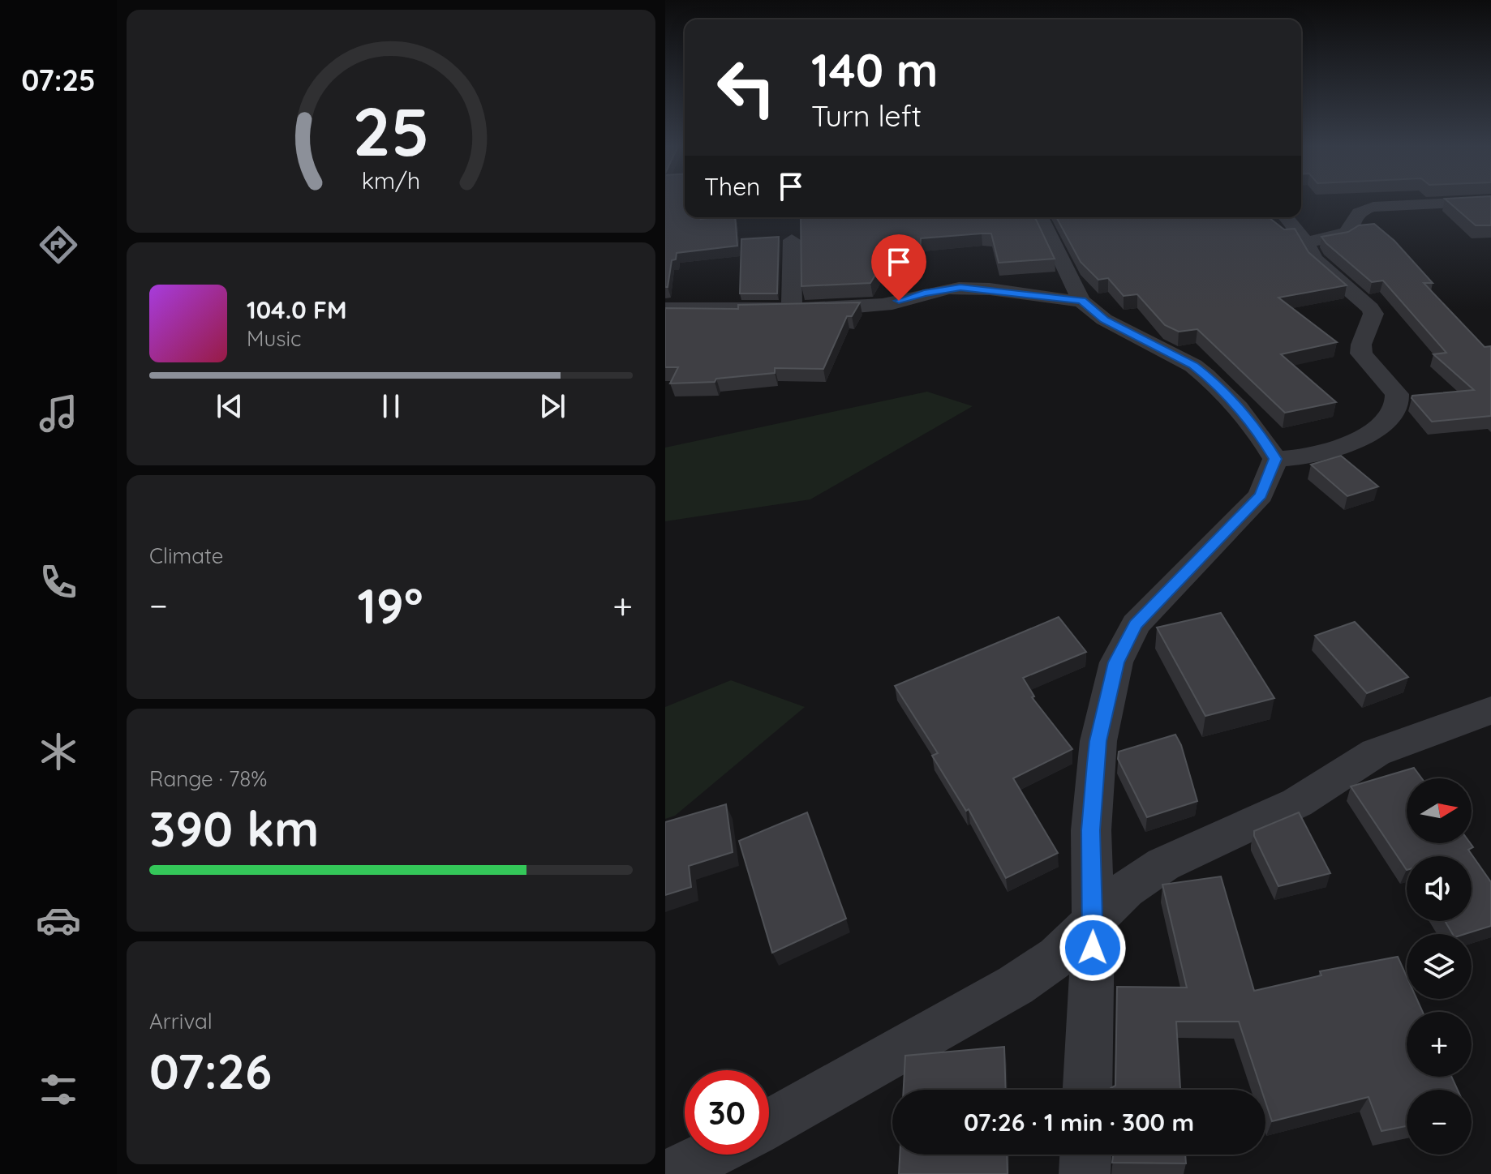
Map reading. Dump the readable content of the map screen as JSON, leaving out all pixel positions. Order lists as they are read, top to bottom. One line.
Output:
{"north":"right","page":{"tabs":"07:25","turn":["140 m","Turn left"],"then":"Then","song":["104.0 FM","Music"],"tile":["Climate",["Range · 78%","390 km"],["Arrival","07:26"]],"heat":["−","19°","+"],"map_buttons":["+","−"],"limit":"30","trip":"07:26 · 1 min · 300 m","gauge":["25","km/h"]}}
